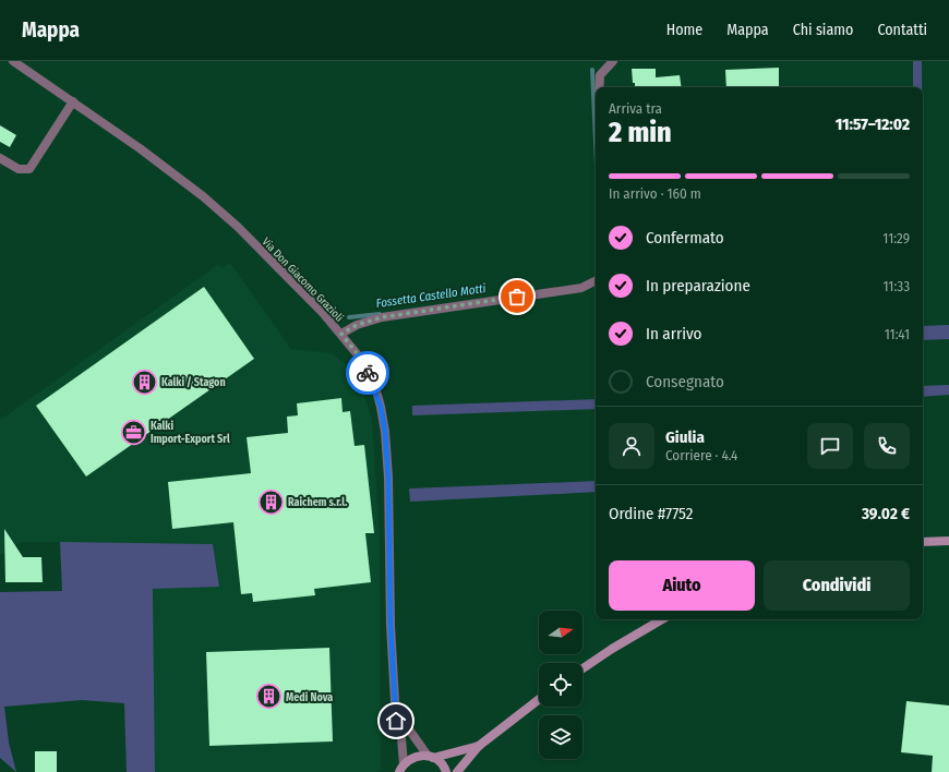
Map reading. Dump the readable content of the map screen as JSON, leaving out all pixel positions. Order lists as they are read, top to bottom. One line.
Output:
{"streets":{"street":["Via Don Giacomo Grazioli"]},"water":["Fossetta Castello Motti"],"places":{"building":["Kalki / Stagon","Raichem s.r.l.","Medi Nova"],"office":["Kalki Import-Export Srl"]},"north":"right","page":{"header":"Mappa","nav":["Home","Mappa","Chi siamo","Contatti"],"heading":["2 min","Arriva tra","11:57–12:02"],"panel":["Giulia","Corriere · 4.4","Ordine #7752","39.02 €"],"bar":"In arrivo · 160 m","list":[["Confermato","11:29"],["In preparazione","11:33"],["In arrivo","11:41"],"Consegnato"],"buttons":["Aiuto","Condividi"]}}
